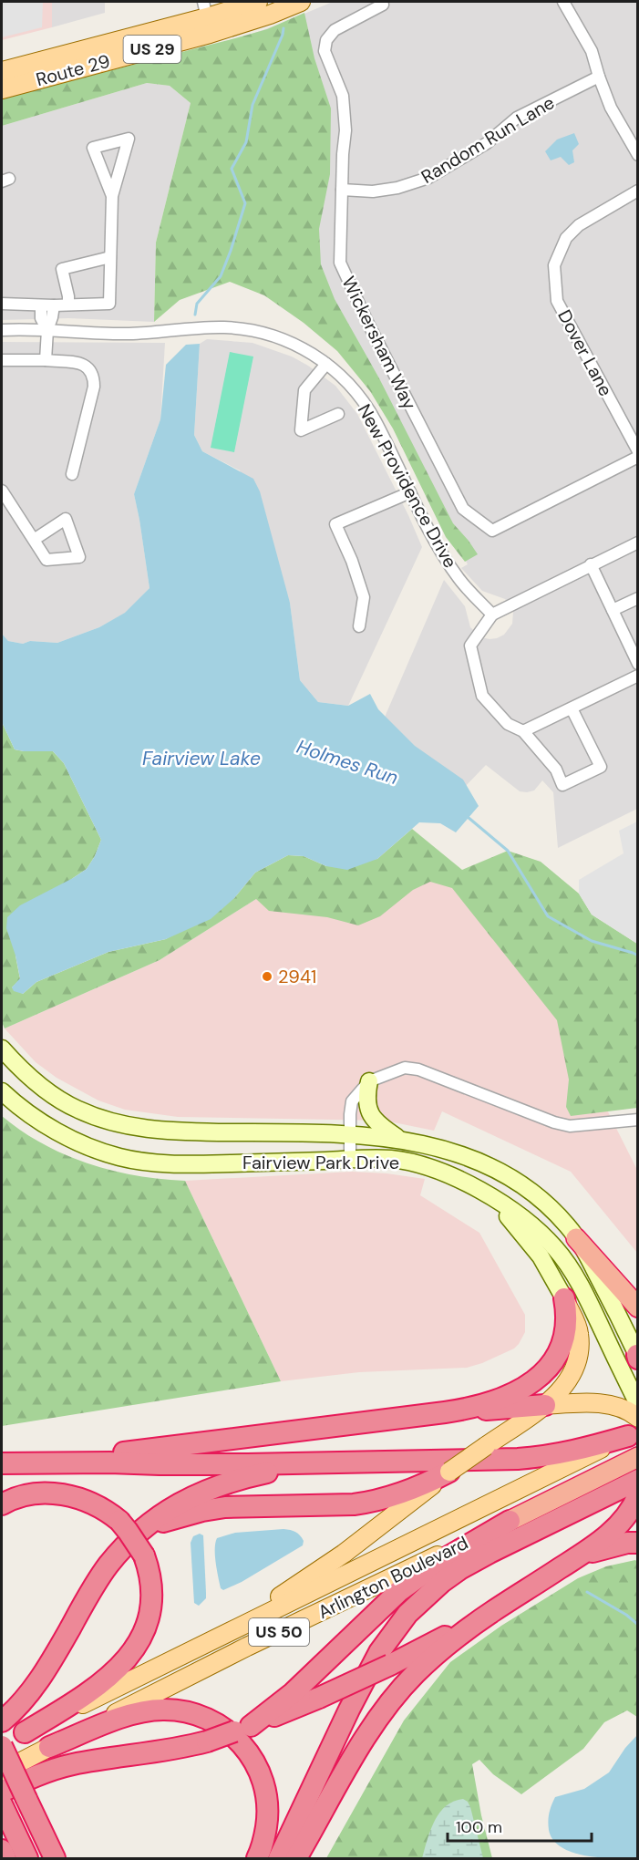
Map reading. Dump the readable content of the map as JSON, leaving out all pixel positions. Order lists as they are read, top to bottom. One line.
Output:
{"streets":{"highway":["Arlington Boulevard","US 50"],"main road":["US 29","Route 29","Fairview Park Drive"],"street":["Random Run Lane","Wickersham Way","Dover Lane","New Providence Drive"]},"crossings":[["Random Run Lane","Wickersham Way"],["Fairview Park Drive","Arlington Boulevard"]],"water":["Fairview Lake","Holmes Run"],"places":["2941"],"scale_bar":"100 m"}
